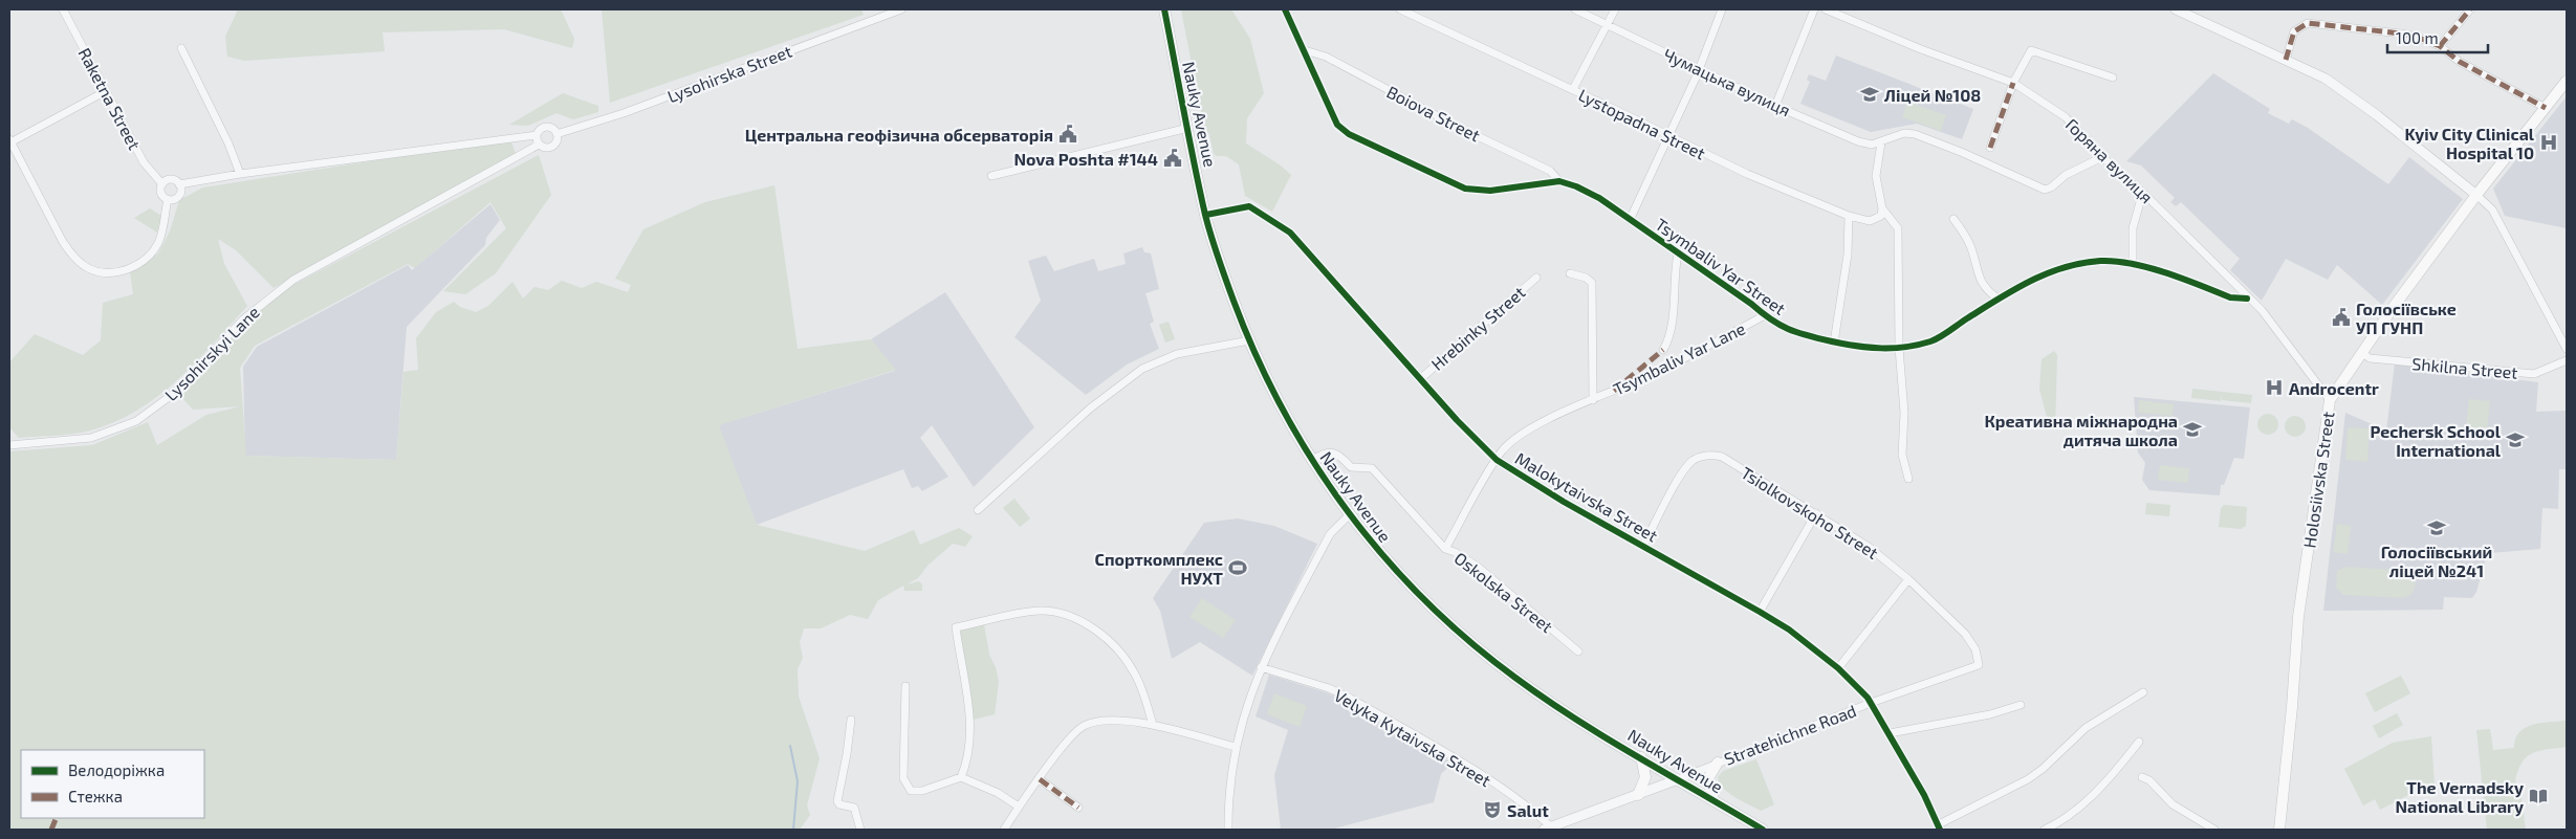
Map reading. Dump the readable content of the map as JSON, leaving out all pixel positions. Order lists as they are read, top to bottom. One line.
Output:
{"streets":{"main road":["Nauky Avenue","Holosiivska Street"],"street":["Lysohirska Street","Чумацька вулиця","Raketna Street","Boiova Street","Lystopadna Street","Горяна вулиця","Tsymbaliv Yar Street","Hrebinky Street","Lysohirskyi Lane","Tsymbaliv Yar Lane","Shkilna Street","Malokytaivska Street","Tsiolkovskoho Street","Oskolska Street","Stratehichne Road","Velyka Kytaivska Street"]},"crossings":[["Lysohirska Street","Lysohirskyi Lane"],["Boiova Street","Tsymbaliv Yar Street"],["Nauky Avenue","Malokytaivska Street"],["Nauky Avenue","Oskolska Street"],["Nauky Avenue","Stratehichne Road"],["Горяна вулиця","Tsymbaliv Yar Street"],["Горяна вулиця","Holosiivska Street"],["Tsymbaliv Yar Street","Tsymbaliv Yar Lane"],["Hrebinky Street","Malokytaivska Street"],["Tsymbaliv Yar Lane","Malokytaivska Street"],["Tsymbaliv Yar Lane","Oskolska Street"],["Shkilna Street","Holosiivska Street"],["Malokytaivska Street","Tsiolkovskoho Street"],["Malokytaivska Street","Stratehichne Road"],["Tsiolkovskoho Street","Stratehichne Road"],["Stratehichne Road","Velyka Kytaivska Street"]],"places":{"school or university":["Ліцей №108","Креативна міжнародна дитяча школа","Pechersk School International","Голосіївський ліцей №241"],"public building":["Центральна геофізична обсерваторія","Nova Poshta #144","Голосіївське УП ГУНП"],"hospital":["Kyiv City Clinical Hospital 10","Androcentr"],"sports":["Спорткомплекс НУХТ"],"library":["The Vernadsky National Library"],"theatre":["Salut"]},"legend":["Велодоріжка","Стежка"],"scale_bar":"100 m"}
